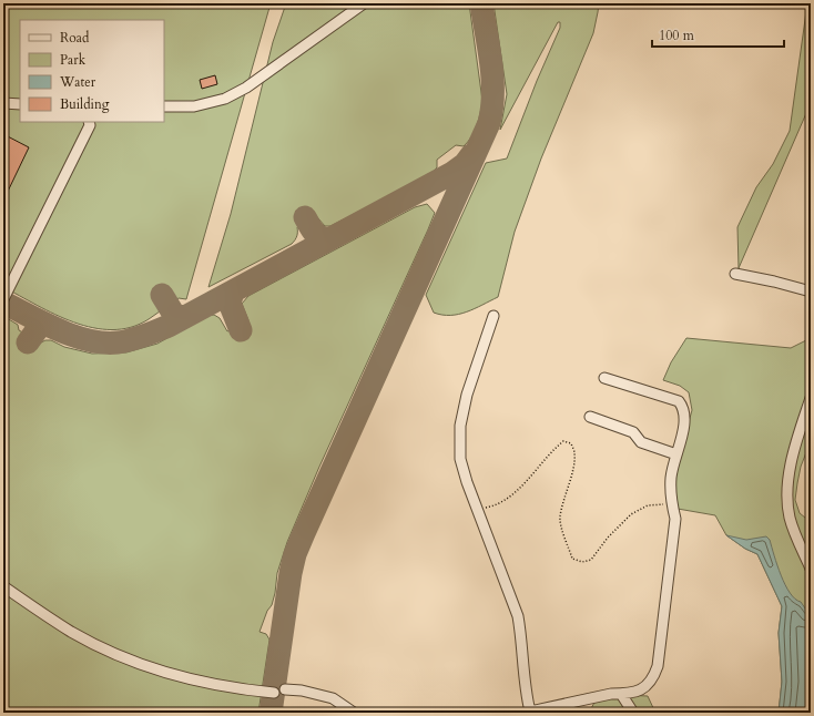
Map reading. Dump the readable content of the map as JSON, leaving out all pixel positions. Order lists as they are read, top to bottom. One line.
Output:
{"legend":["Road","Park","Water","Building"],"scale_bar":"100 m"}
